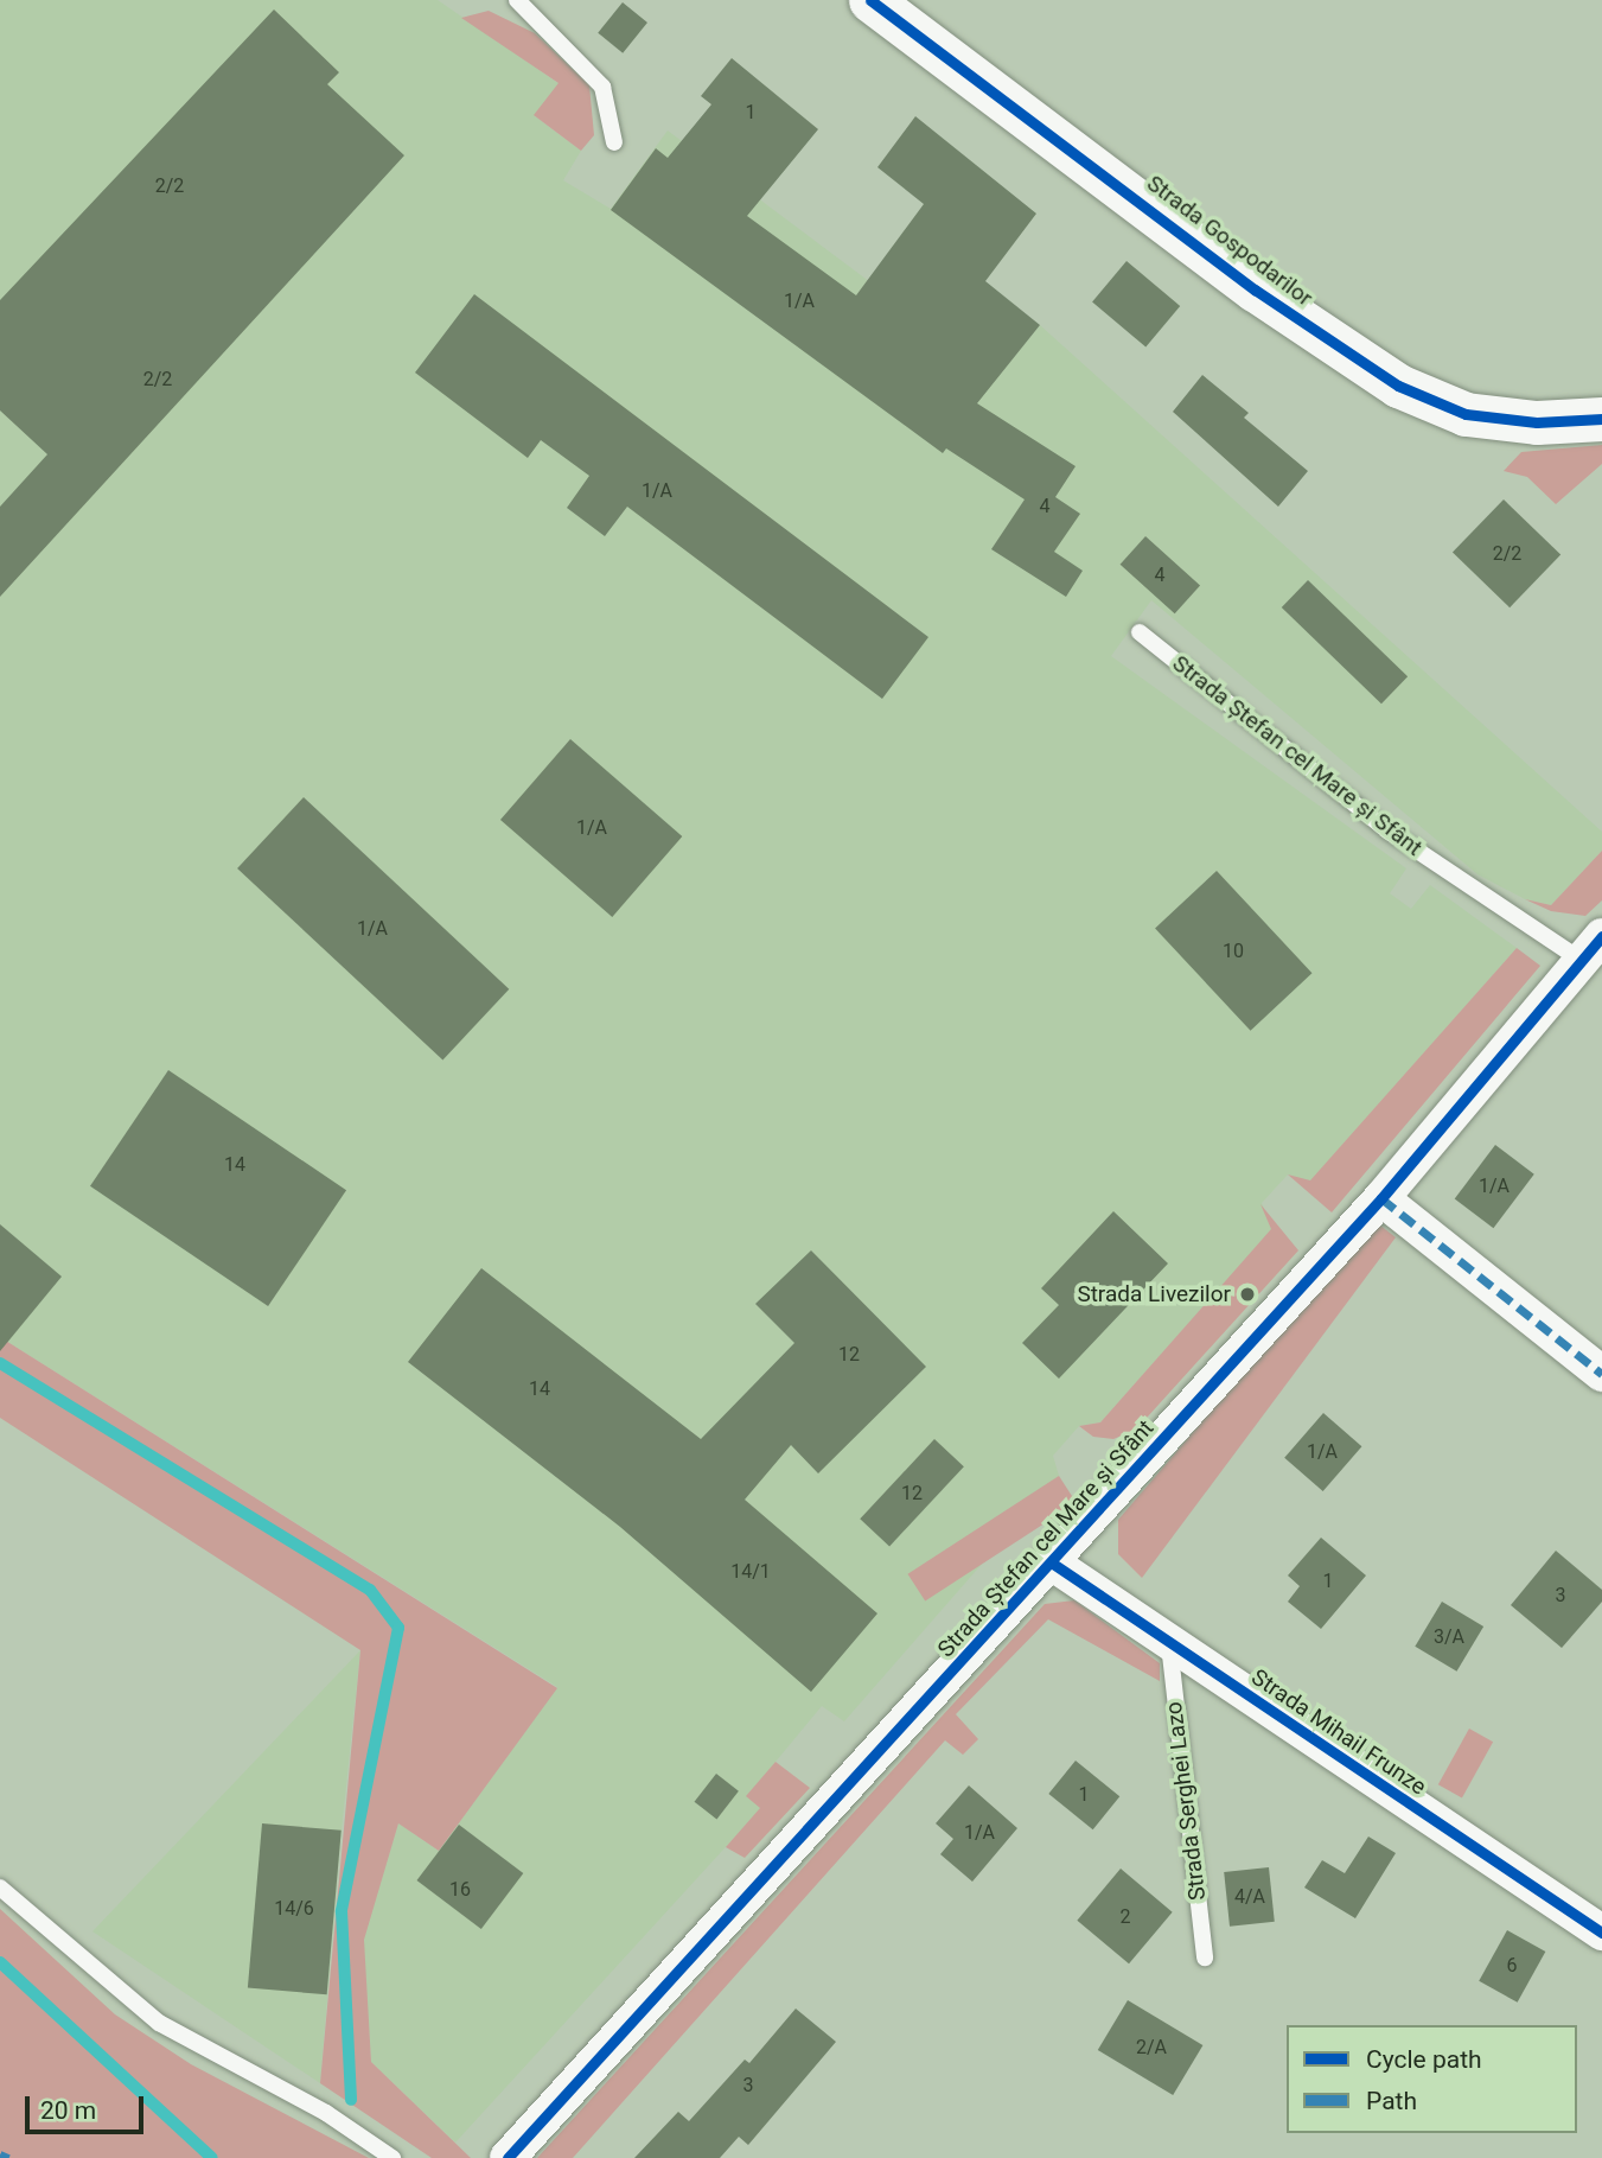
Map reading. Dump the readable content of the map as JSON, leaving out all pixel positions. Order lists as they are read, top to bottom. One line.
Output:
{"streets":{"street":["Strada Gospodarilor","Strada Ștefan cel Mare și Sfânt","Strada Mihail Frunze"],"lane":["Strada Serghei Lazo"]},"crossings":[["Strada Ștefan cel Mare și Sfânt","Strada Mihail Frunze"],["Strada Mihail Frunze","Strada Serghei Lazo"]],"places":["Strada Livezilor"],"house_numbers":["1","2/2","1/A","2/2","1/A","4","2/2","4","1/A","1/A","10","14","1/A","12","14","1/A","12","14/1","1","3","3/A","1","1/A","16","4/A","14/6","2","6","2/A","3"],"legend":["Cycle path","Path"],"scale_bar":"20 m"}
